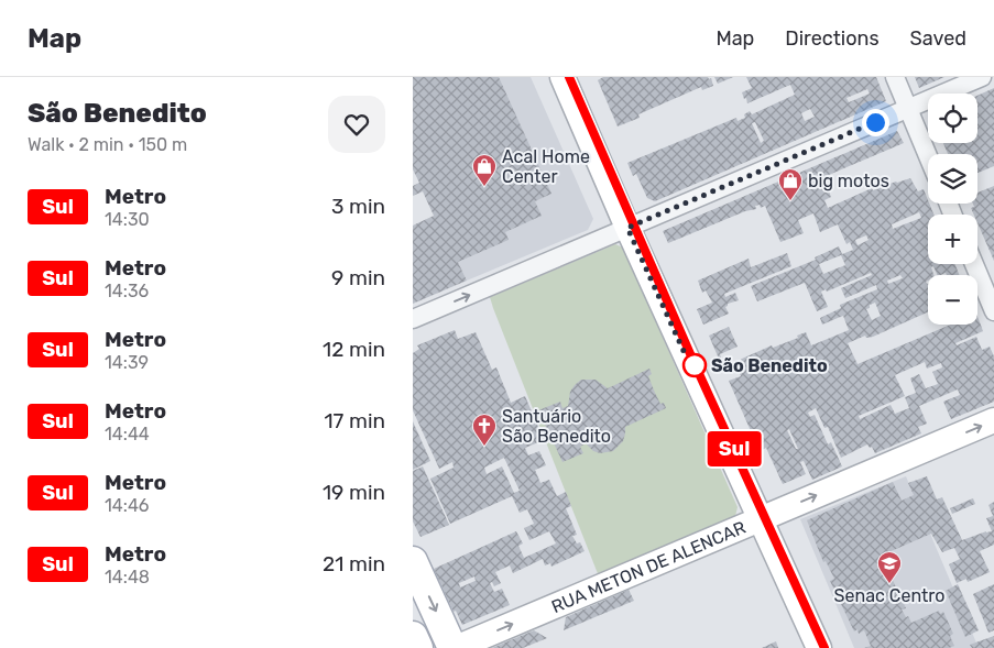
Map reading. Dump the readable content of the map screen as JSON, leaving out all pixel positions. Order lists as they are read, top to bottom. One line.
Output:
{"streets":{"street":["RUA METON DE ALENCAR"]},"one_way":["RUA METON DE ALENCAR"],"places":{"shop":["Acal Home Center","big motos"],"other":["São Benedito"],"church":["Santuário São Benedito"],"school or university":["Senac Centro"]},"lines":["metro line Sul"],"page":{"header":"Map","nav":["Map","Directions","Saved"],"heading":["São Benedito","Walk · 2 min · 150 m"],"on_map":"Sul","map_buttons":["+","−"],"list":[{"mark":"Sul","name":"Metro","note":"14:30","value":"3 min"},{"mark":"Sul","name":"Metro","note":"14:36","value":"9 min"},{"mark":"Sul","name":"Metro","note":"14:39","value":"12 min"},{"mark":"Sul","name":"Metro","note":"14:44","value":"17 min"},{"mark":"Sul","name":"Metro","note":"14:46","value":"19 min"},{"mark":"Sul","name":"Metro","note":"14:48","value":"21 min"}]}}
